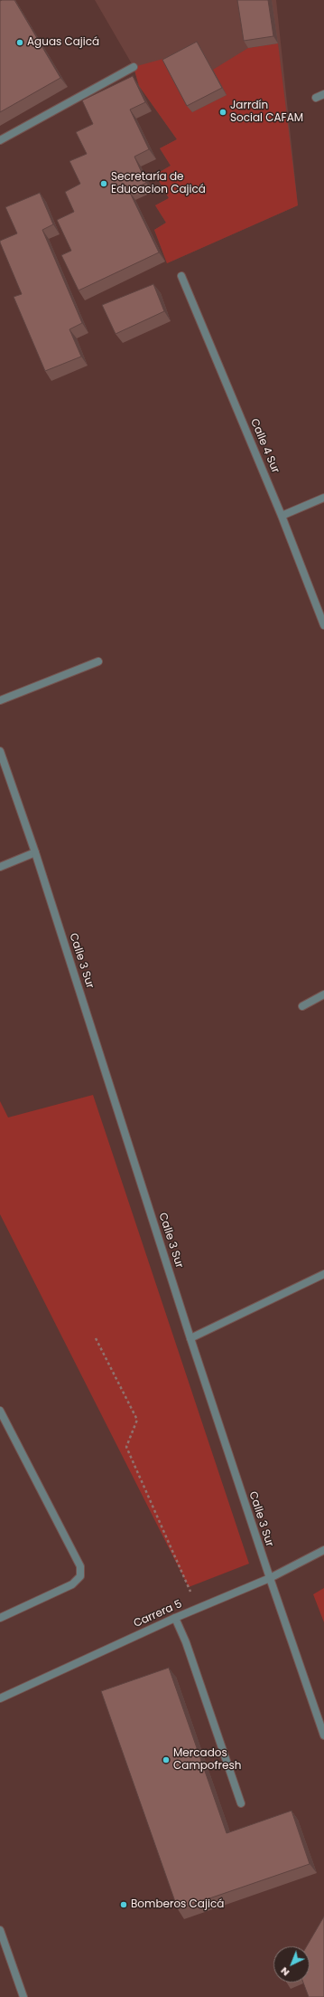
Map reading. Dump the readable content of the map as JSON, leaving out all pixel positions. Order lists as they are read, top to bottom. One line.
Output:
{"streets":{"street":["Calle 4 Sur","Calle 3 Sur","Carrera 5"]},"crossings":[["Calle 3 Sur","Carrera 5"]],"places":["Aguas Cajicá","Jarrdín Social CAFAM","Secretaría de Educacion Cajicá","Mercados Campofresh","Bomberos Cajicá"],"north":"bottom left"}
